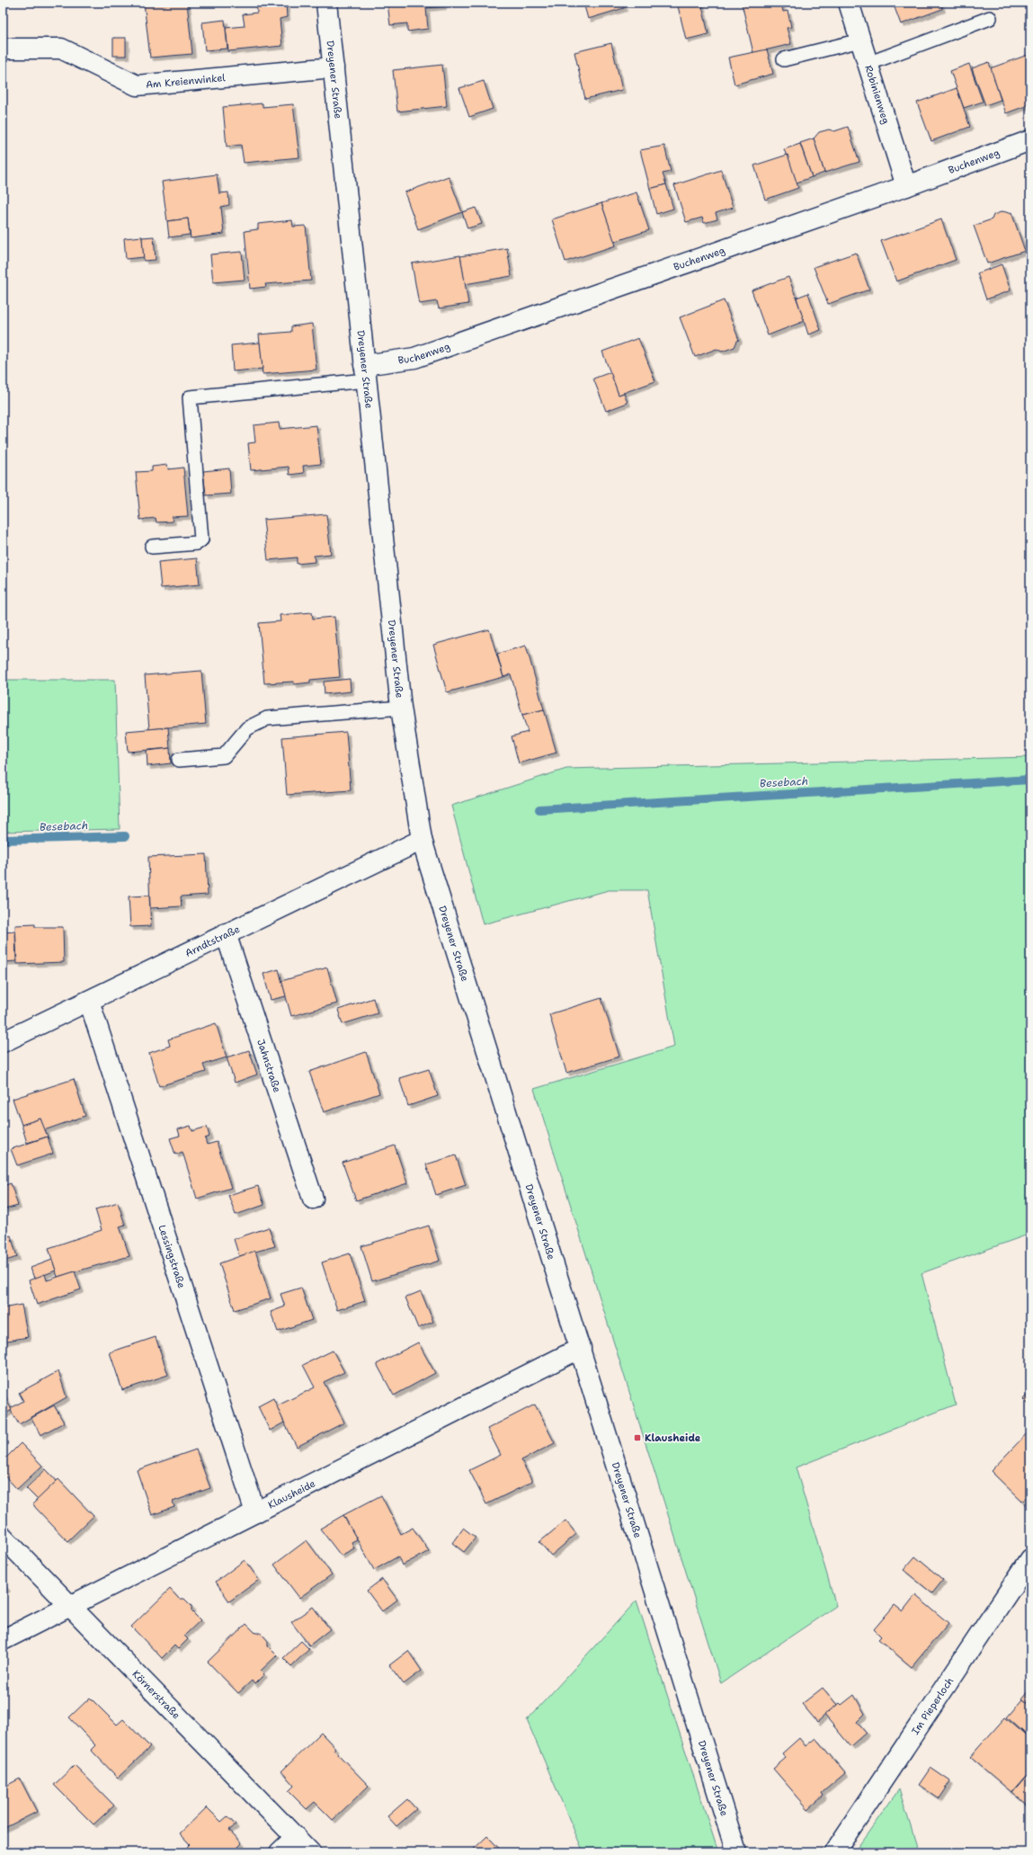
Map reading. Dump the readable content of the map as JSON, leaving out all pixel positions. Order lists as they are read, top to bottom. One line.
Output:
{"streets":{"street":["Dreyener Straße","Am Kreienwinkel","Robinienweg","Buchenweg","Arndtstraße","Jahnstraße","Lessingstraße","Klausheide","Körnerstraße","Im Pieperloch"]},"crossings":[["Dreyener Straße","Am Kreienwinkel"],["Dreyener Straße","Buchenweg"],["Dreyener Straße","Arndtstraße"],["Dreyener Straße","Klausheide"],["Robinienweg","Buchenweg"],["Arndtstraße","Jahnstraße"],["Arndtstraße","Lessingstraße"],["Lessingstraße","Klausheide"],["Klausheide","Körnerstraße"]],"water":["Besebach"],"places":{"transit":["Klausheide"]}}
